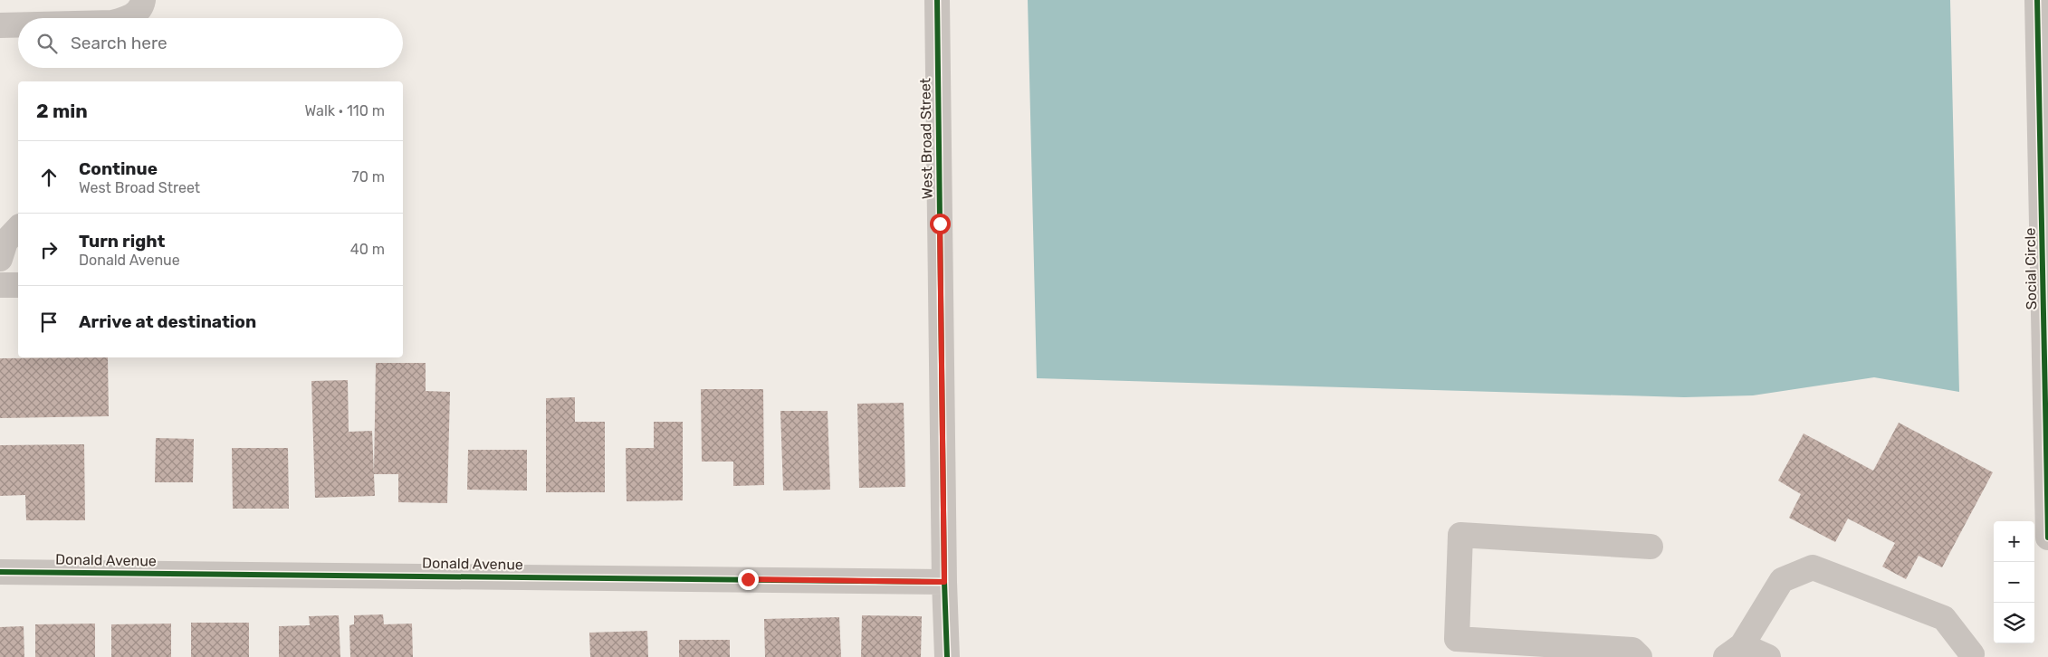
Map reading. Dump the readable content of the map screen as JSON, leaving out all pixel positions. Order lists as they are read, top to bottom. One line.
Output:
{"streets":{"street":["West Broad Street","Social Circle","Donald Avenue"]},"crossings":[["West Broad Street","Donald Avenue"]],"page":{"search":"Search here","heading":["2 min","Walk · 110 m"],"list":[["Continue","West Broad Street","70 m"],["Turn right","Donald Avenue","40 m"],"Arrive at destination"],"map_buttons":["+","−"]}}
